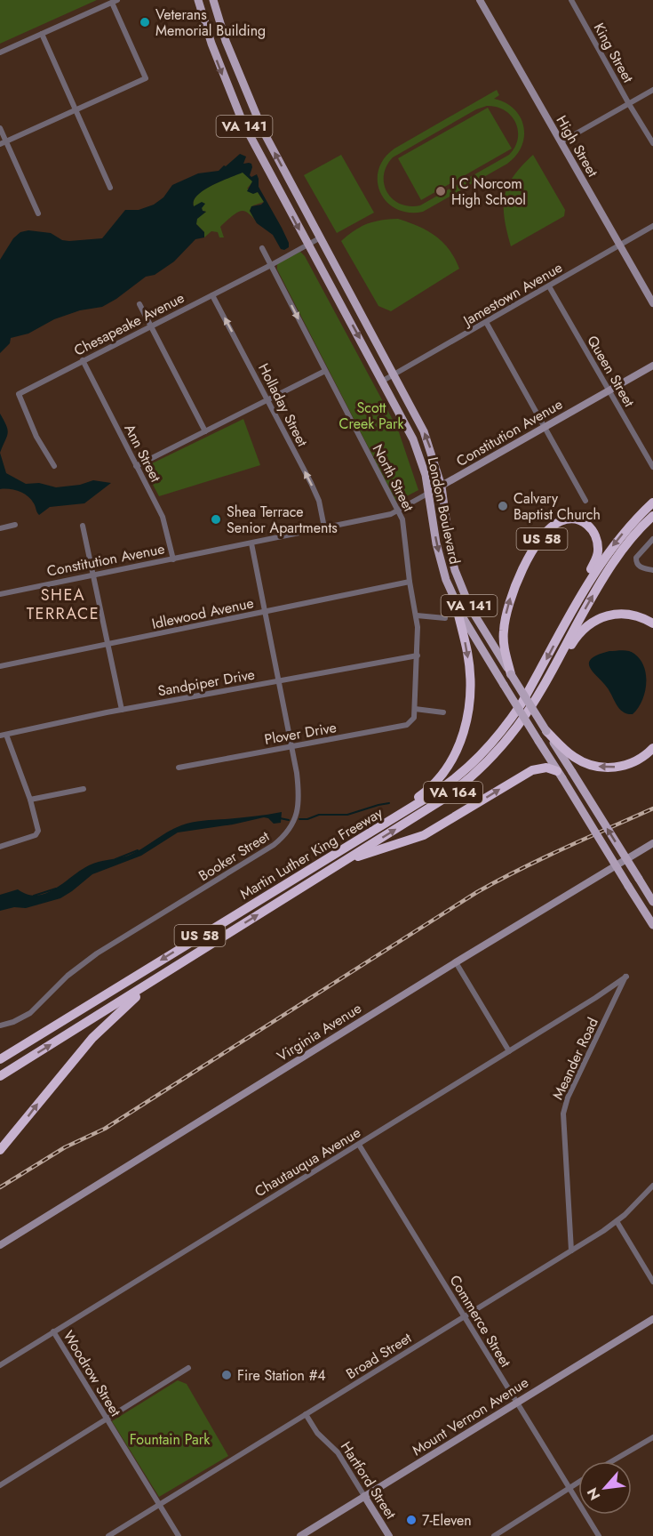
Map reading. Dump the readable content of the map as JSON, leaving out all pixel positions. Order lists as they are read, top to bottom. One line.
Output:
{"streets":{"highway":["US 58","VA 164","Martin Luther King Freeway"],"main road":["VA 141","London Boulevard"],"street":["King Street","High Street","Jamestown Avenue","Chesapeake Avenue","Queen Street","Holladay Street","Constitution Avenue","Ann Street","North Street","Idlewood Avenue","Sandpiper Drive","Plover Drive","Booker Street","Virginia Avenue","Meander Road","Chautauqua Avenue","Commerce Street","Broad Street","Woodrow Street","Mount Vernon Avenue","Hartford Street"]},"crossings":[["High Street","Jamestown Avenue"],["Jamestown Avenue","Queen Street"],["Jamestown Avenue","London Boulevard"],["Chesapeake Avenue","Holladay Street"],["Chesapeake Avenue","Ann Street"],["Chesapeake Avenue","North Street"],["Chesapeake Avenue","London Boulevard"],["Queen Street","Constitution Avenue"],["Holladay Street","Constitution Avenue"],["Constitution Avenue","Ann Street"],["Constitution Avenue","North Street"],["Constitution Avenue","London Boulevard"],["Constitution Avenue","Booker Street"],["North Street","Idlewood Avenue"],["North Street","Sandpiper Drive"],["North Street","Plover Drive"],["London Boulevard","US 58"],["US 58","Martin Luther King Freeway"],["Idlewood Avenue","Booker Street"],["Sandpiper Drive","Booker Street"],["Plover Drive","Booker Street"],["VA 164","Martin Luther King Freeway"],["Meander Road","Chautauqua Avenue"],["Meander Road","Broad Street"],["Chautauqua Avenue","Commerce Street"],["Chautauqua Avenue","Woodrow Street"],["Commerce Street","Broad Street"],["Commerce Street","Mount Vernon Avenue"],["Broad Street","Woodrow Street"],["Broad Street","Hartford Street"],["Mount Vernon Avenue","Hartford Street"]],"one_way":["Holladay Street"],"districts":["SHEA TERRACE"],"parks":["Scott Creek Park","Fountain Park"],"places":["Veterans Memorial Building","I C Norcom High School","Calvary Baptist Church","Shea Terrace Senior Apartments","Fire Station #4","7-Eleven"],"north":"bottom left"}
